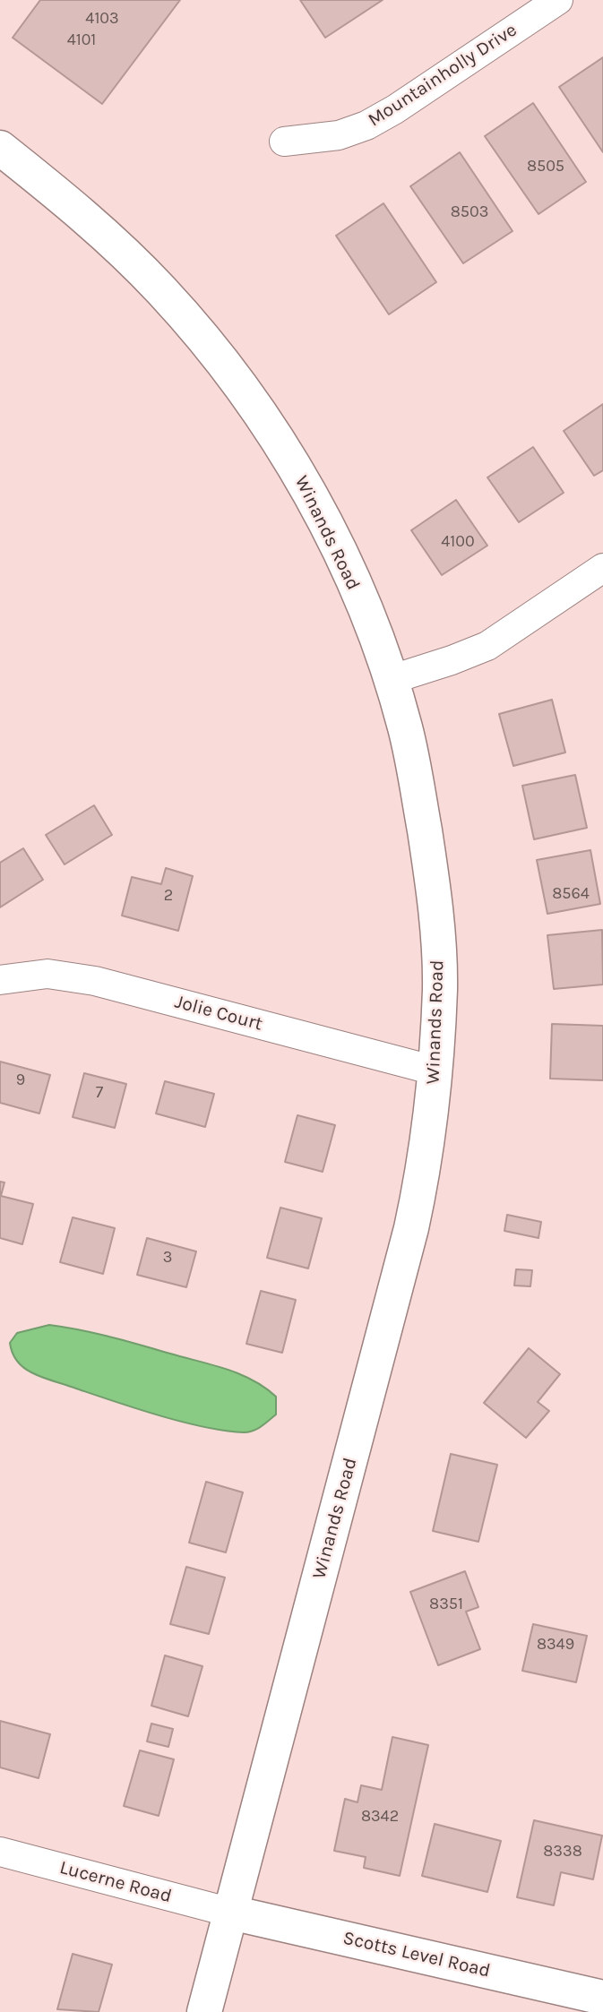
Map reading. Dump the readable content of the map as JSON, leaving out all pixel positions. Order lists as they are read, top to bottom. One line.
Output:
{"streets":{"street":["Mountainholly Drive","Winands Road","Jolie Court","Lucerne Road","Scotts Level Road"]},"crossings":[["Winands Road","Jolie Court"],["Winands Road","Lucerne Road"],["Winands Road","Scotts Level Road"],["Lucerne Road","Scotts Level Road"]],"house_numbers":["4103","4101","8505","8503","4100","8564","2","9","7","3","8351","8349","8342","8338"]}
